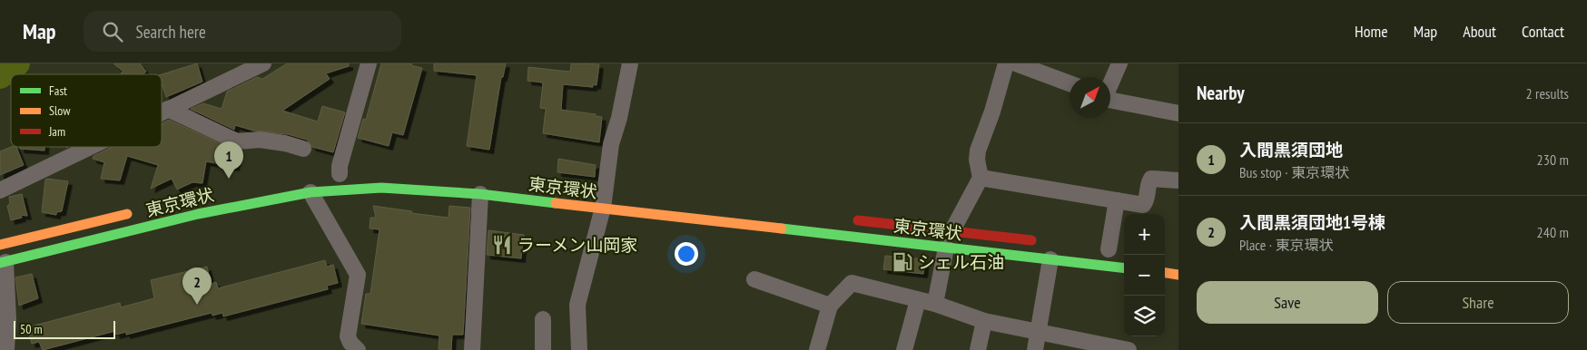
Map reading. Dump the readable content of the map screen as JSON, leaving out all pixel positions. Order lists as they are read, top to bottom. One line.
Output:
{"streets":{"highway":["東京環状"]},"places":{"restaurant":["ラーメン山岡家"],"fuel station":["シェル石油"]},"legend":["Fast","Slow","Jam"],"scale_bar":"50 m","north":"top right","page":{"header":"Map","search":"Search here","nav":["Home","Map","About","Contact"],"heading":["Nearby","2 results"],"list":[{"mark":"1","name":"入間黒須団地","note":"Bus stop · 東京環状","value":"230 m"},{"mark":"2","name":"入間黒須団地1号棟","note":"Place · 東京環状","value":"240 m"}],"pins":["1","2"],"map_buttons":["+","−"],"buttons":["Save","Share"],"scale":"50 m"}}
